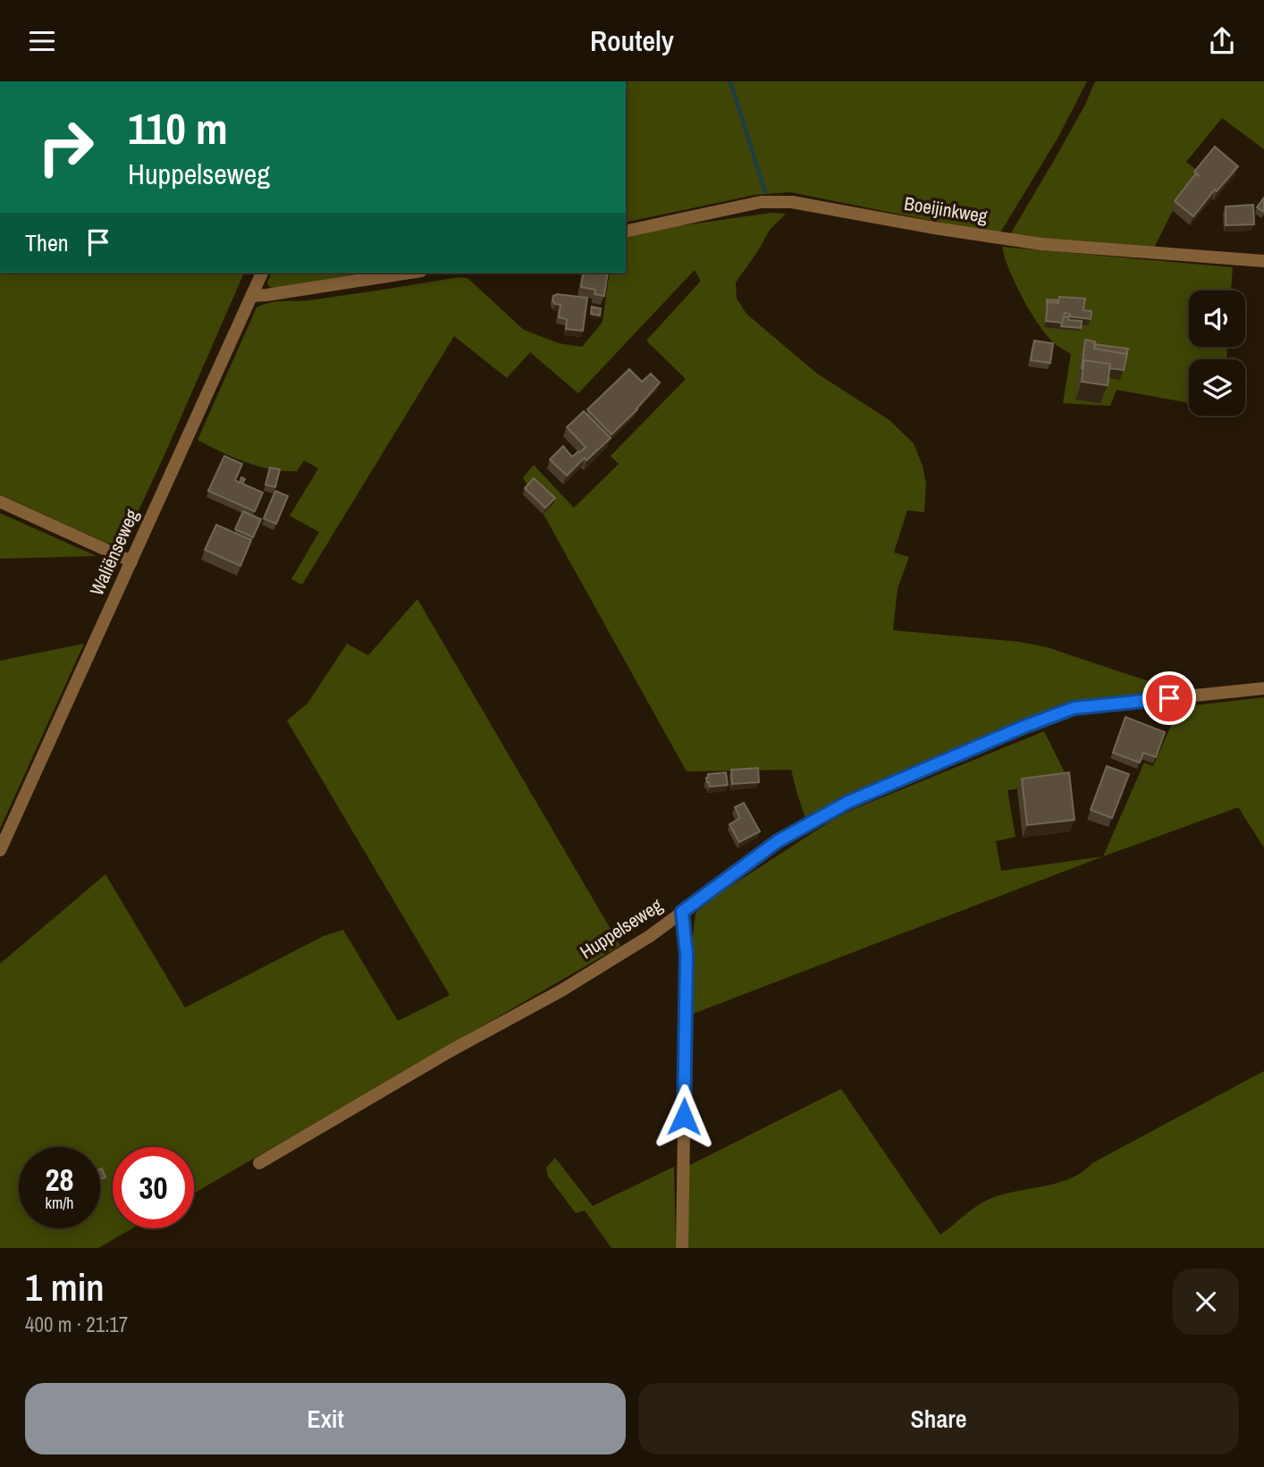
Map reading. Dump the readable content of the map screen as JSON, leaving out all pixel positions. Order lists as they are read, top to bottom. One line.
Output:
{"streets":{"street":["Boeijinkweg","Waliënseweg","Huppelseweg"]},"page":{"header":"Routely","turn":["110 m","Huppelseweg"],"then":"Then","speed":"28 km/h","limit":"30","heading":["1 min","400 m · 21:17"],"buttons":["Exit","Share"]}}
